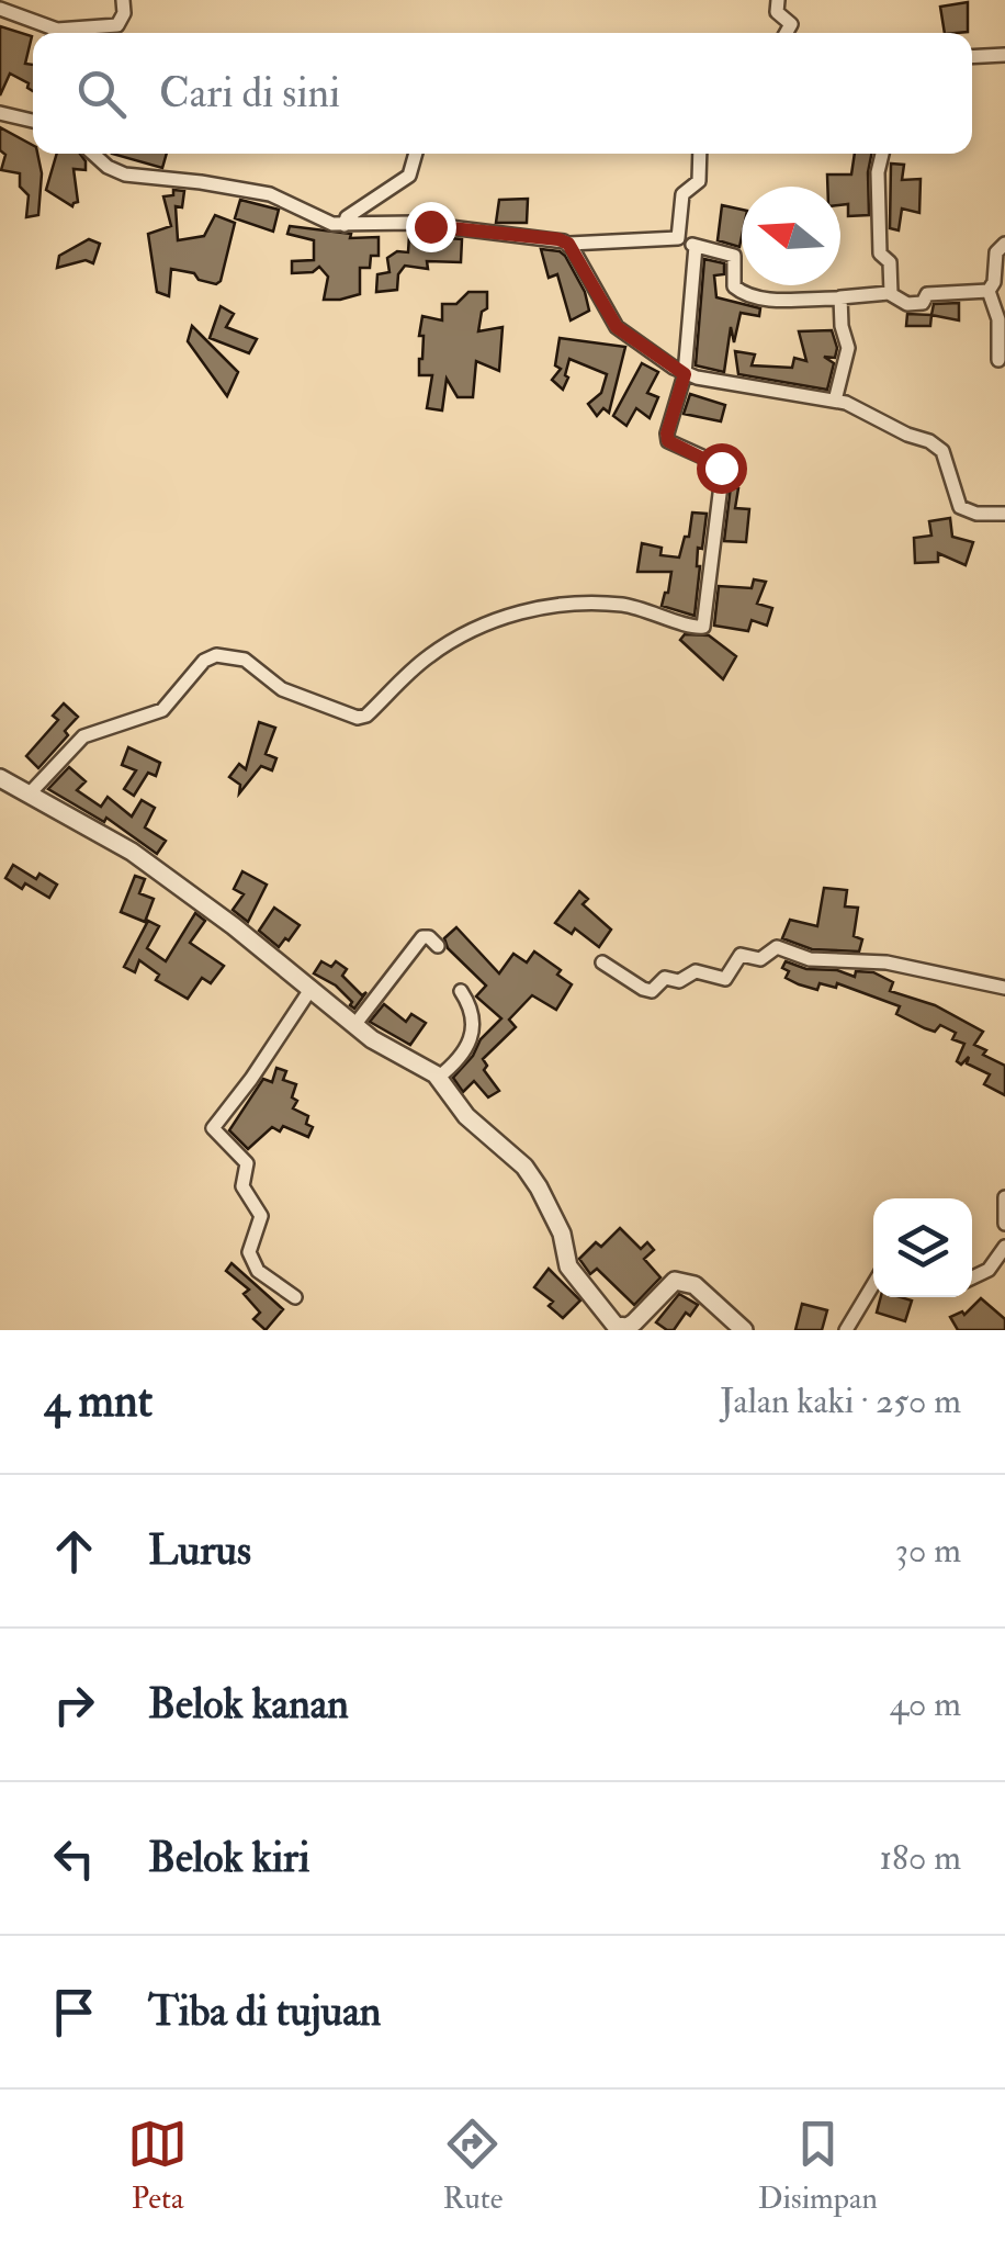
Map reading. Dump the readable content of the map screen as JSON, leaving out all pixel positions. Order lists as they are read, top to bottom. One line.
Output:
{"north":"left","page":{"search":"Cari di sini","heading":["4 mnt","Jalan kaki · 250 m"],"list":[["Lurus","30 m"],["Belok kanan","40 m"],["Belok kiri","180 m"],"Tiba di tujuan"],"nav":["Peta","Rute","Disimpan"]}}
